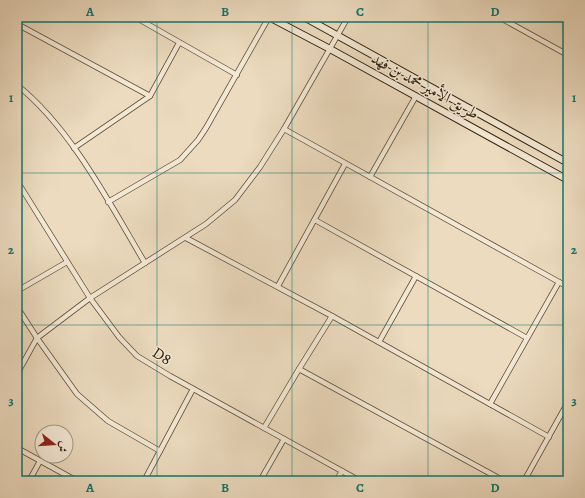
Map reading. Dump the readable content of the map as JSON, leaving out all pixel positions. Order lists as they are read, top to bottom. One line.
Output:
{"streets":{"street":["طريق الأمير محمد بن فهد","D8"]},"north":"right","grid":{"columns":["A","B","C","D"],"rows":["1","2","3"]}}
